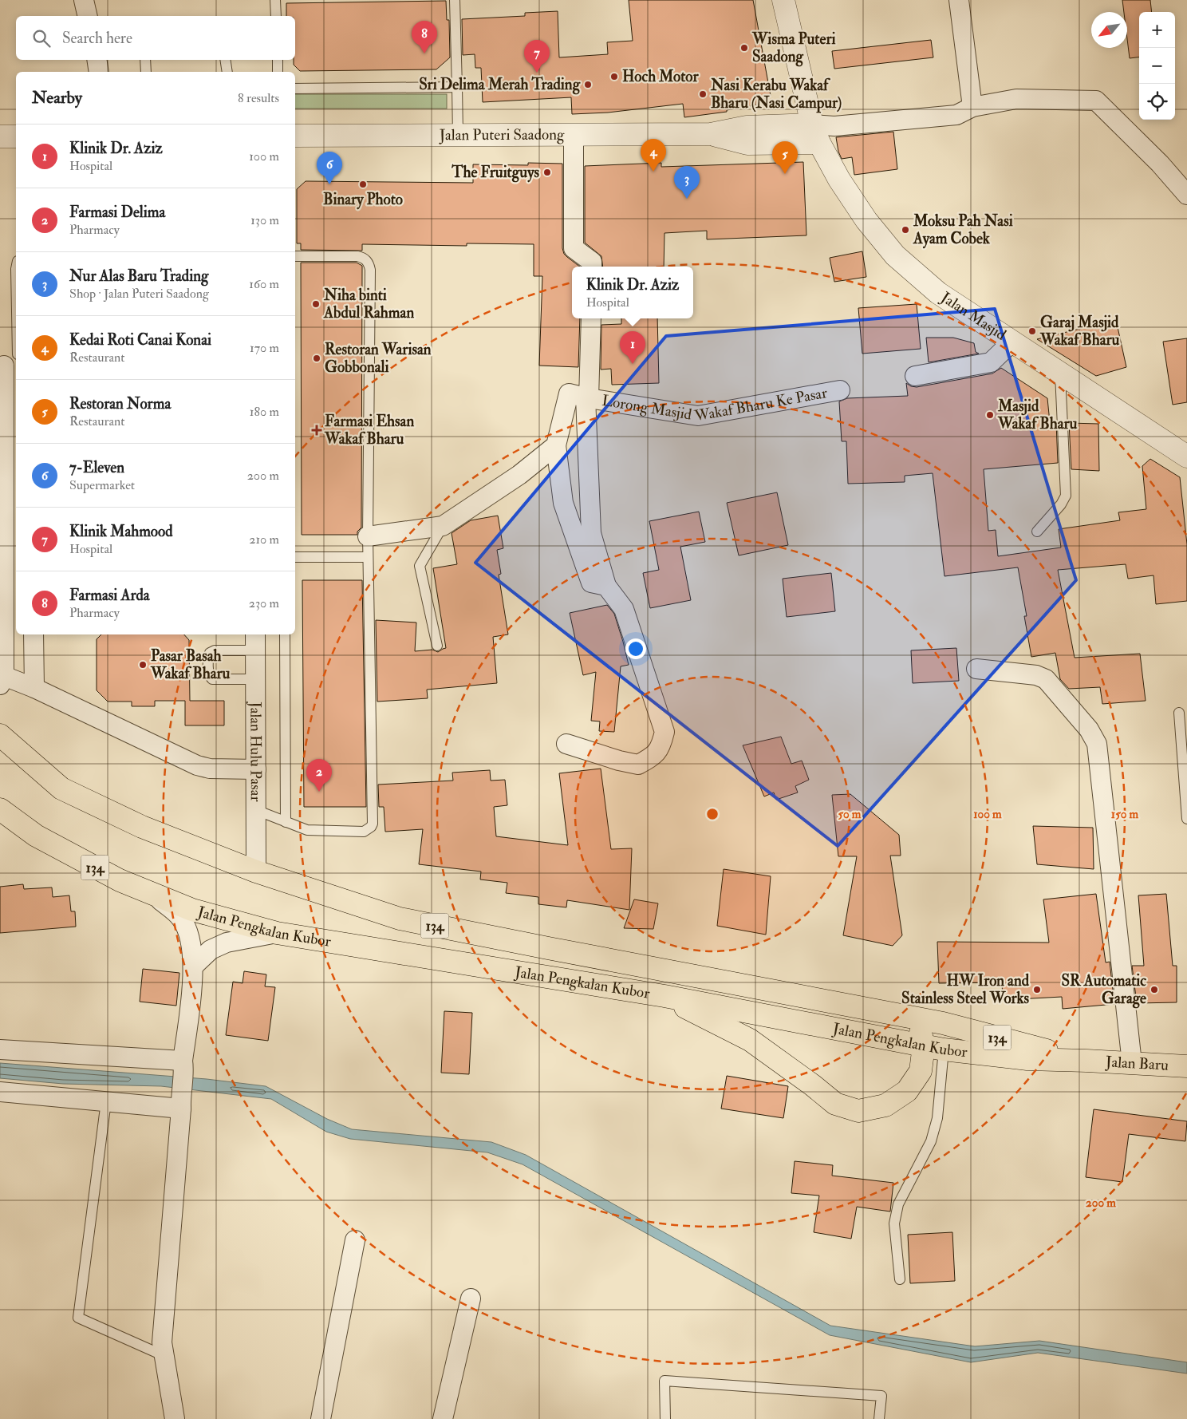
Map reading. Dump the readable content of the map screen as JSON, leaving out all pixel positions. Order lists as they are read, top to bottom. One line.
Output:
{"streets":{"main road":["134","Jalan Pengkalan Kubor","Jalan Baru"],"street":["Jalan Puteri Saadong","Jalan Masjid","Lorong Masjid Wakaf Bharu Ke Pasar","Jalan Hulu Pasar"]},"crossings":[["Jalan Puteri Saadong","Jalan Masjid"],["Jalan Hulu Pasar","Jalan Pengkalan Kubor"],["Jalan Pengkalan Kubor","Jalan Baru"]],"places":{"other":["Wisma Puteri Saadong","Hoch Motor","Sri Delima Merah Trading","Nasi Kerabu Wakaf Bharu (Nasi Campur)","The Fruitguys","Binary Photo","Moksu Pah Nasi Ayam Cobek","Niha binti Abdul Rahman","Garaj Masjid Wakaf Bharu","Restoran Warisan Gobbonali","Masjid Wakaf Bharu","Pasar Basah Wakaf Bharu","HW Iron and Stainless Steel Works","SR Automatic Garage"],"health":["Farmasi Ehsan Wakaf Bharu"]},"north":"bottom left","page":{"map_buttons":["+","−"],"search":"Search here","pins":["8","7","4","5","6","3","1","2"],"heading":["Nearby","8 results"],"list":[{"mark":"1","name":"Klinik Dr. Aziz","note":"Hospital","value":"100 m"},{"mark":"2","name":"Farmasi Delima","note":"Pharmacy","value":"130 m"},{"mark":"3","name":"Nur Alas Baru Trading","note":"Shop · Jalan Puteri Saadong","value":"160 m"},{"mark":"4","name":"Kedai Roti Canai Konai","note":"Restaurant","value":"170 m"},{"mark":"5","name":"Restoran Norma","note":"Restaurant","value":"180 m"},{"mark":"6","name":"7-Eleven","note":"Supermarket","value":"200 m"},{"mark":"7","name":"Klinik Mahmood","note":"Hospital","value":"210 m"},{"mark":"8","name":"Farmasi Arda","note":"Pharmacy","value":"230 m"}],"popup":["Klinik Dr. Aziz","Hospital"]},"rings":["50 m","100 m","150 m","200 m"]}
